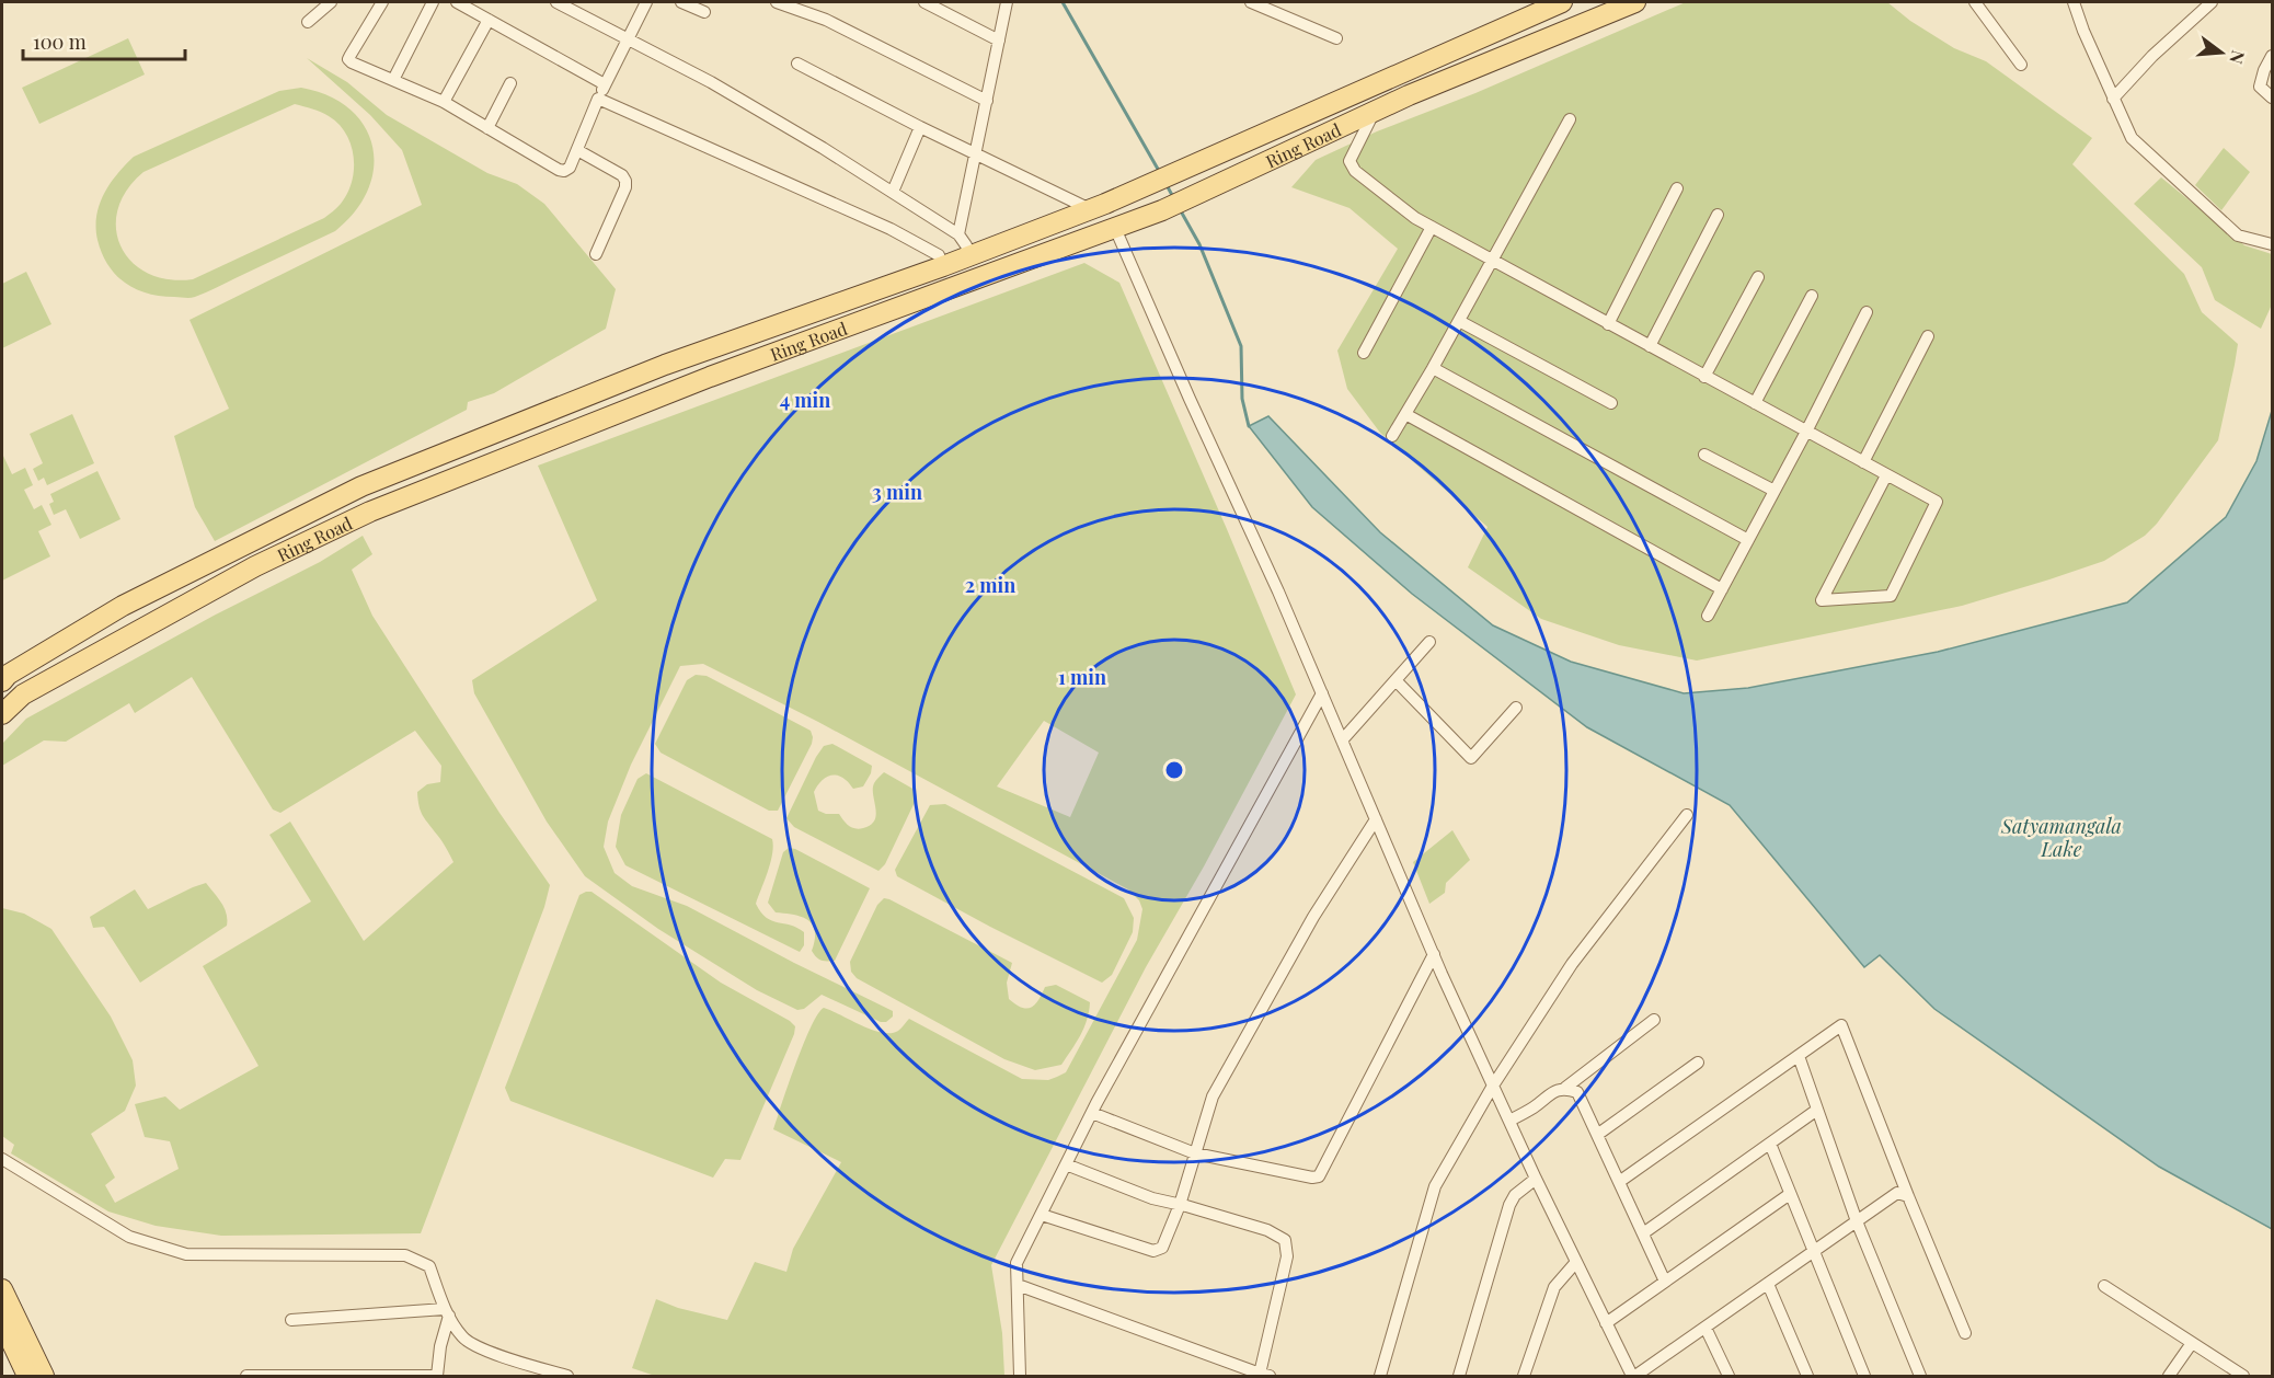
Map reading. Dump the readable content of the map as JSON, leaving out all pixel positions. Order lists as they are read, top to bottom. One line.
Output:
{"streets":{"main road":["Ring Road"]},"water":["Satyamangala Lake"],"scale_bar":"100 m","north":"right","rings":["4 min","3 min","2 min","1 min"]}
